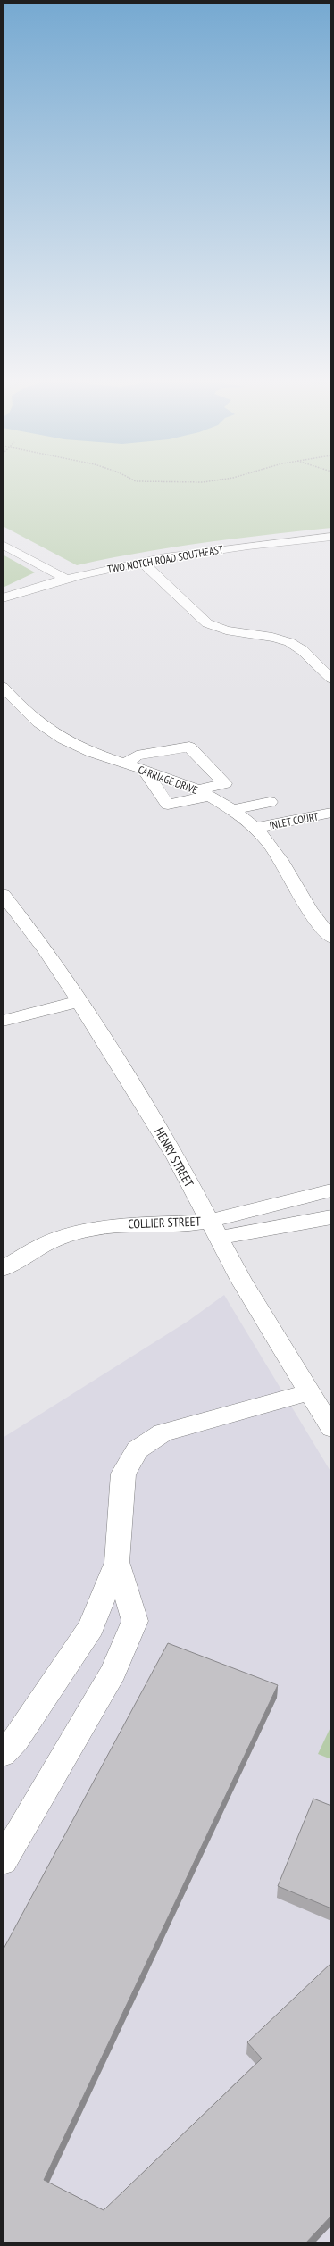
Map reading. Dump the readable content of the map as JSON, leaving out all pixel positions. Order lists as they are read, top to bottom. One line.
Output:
{"streets":{"street":["TWO NOTCH ROAD SOUTHEAST","CARRIAGE DRIVE","INLET COURT","HENRY STREET","COLLIER STREET"]},"crossings":[["CARRIAGE DRIVE","INLET COURT"],["HENRY STREET","COLLIER STREET"]]}
